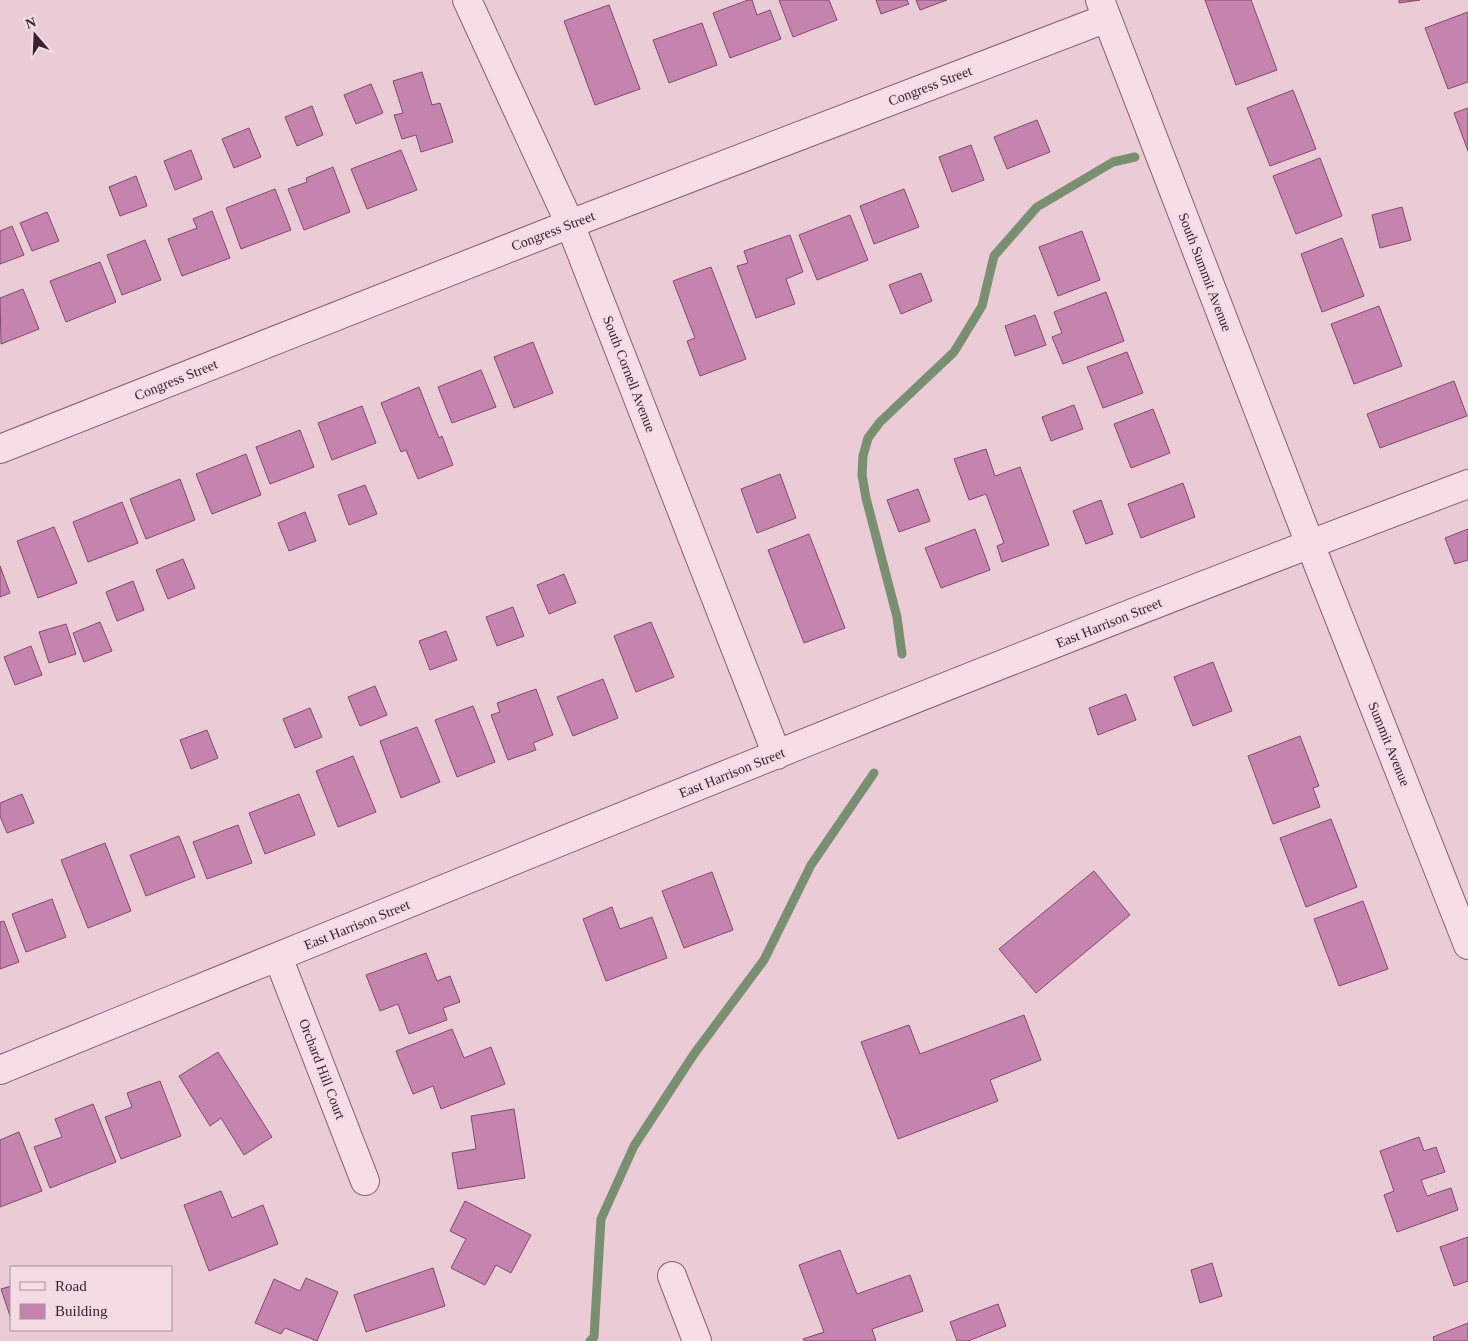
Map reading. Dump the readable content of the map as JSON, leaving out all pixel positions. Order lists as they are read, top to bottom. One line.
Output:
{"streets":{"street":["Congress Street","South Summit Avenue","South Cornell Avenue","East Harrison Street","Summit Avenue","Orchard Hill Court"]},"crossings":[["Congress Street","South Summit Avenue"],["Congress Street","South Cornell Avenue"],["South Summit Avenue","East Harrison Street"],["South Summit Avenue","Summit Avenue"],["South Cornell Avenue","East Harrison Street"],["East Harrison Street","Summit Avenue"],["East Harrison Street","Orchard Hill Court"]],"legend":["Road","Building"],"north":"top"}
